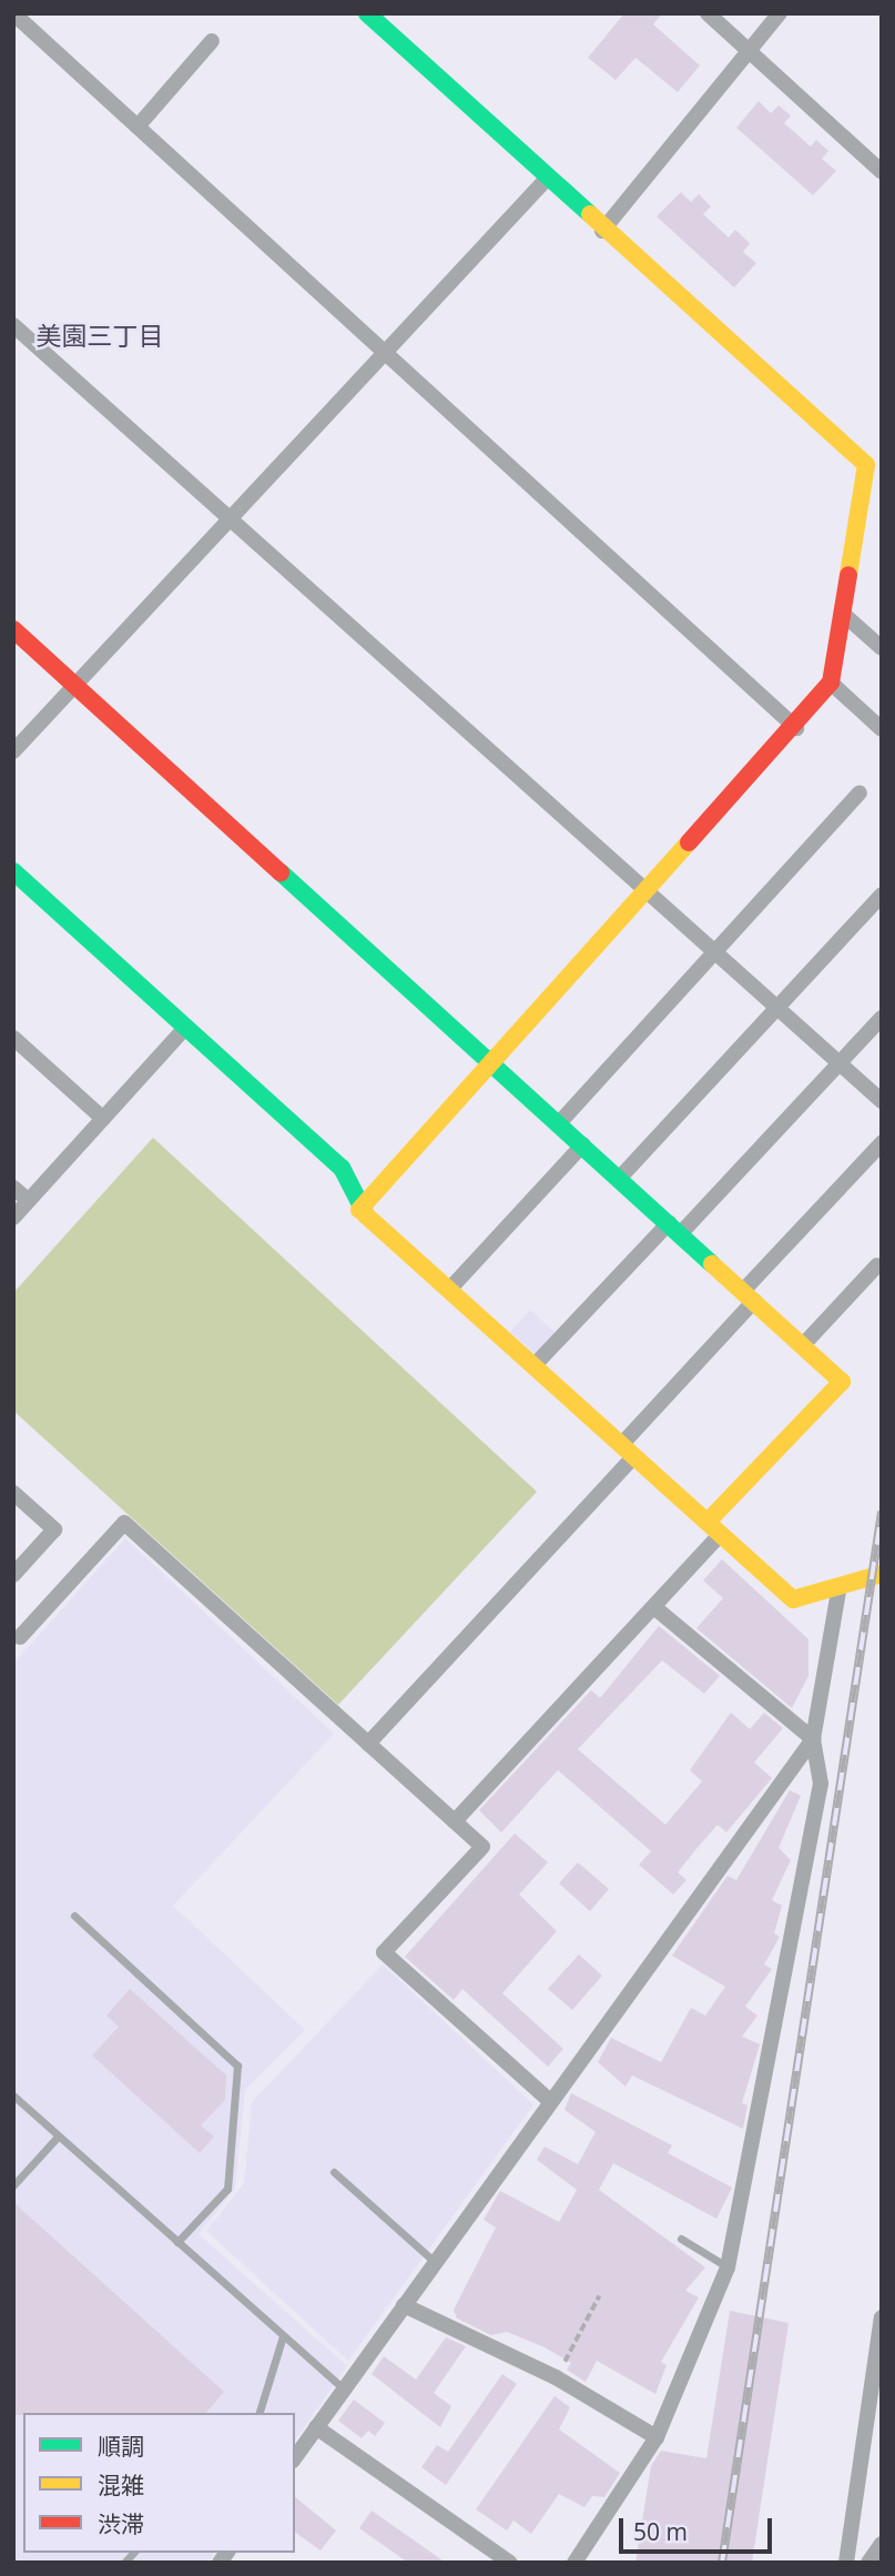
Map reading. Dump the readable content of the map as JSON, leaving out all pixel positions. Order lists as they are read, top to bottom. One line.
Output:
{"districts":["美園三丁目"],"legend":["順調","混雑","渋滞"],"scale_bar":"50 m"}
